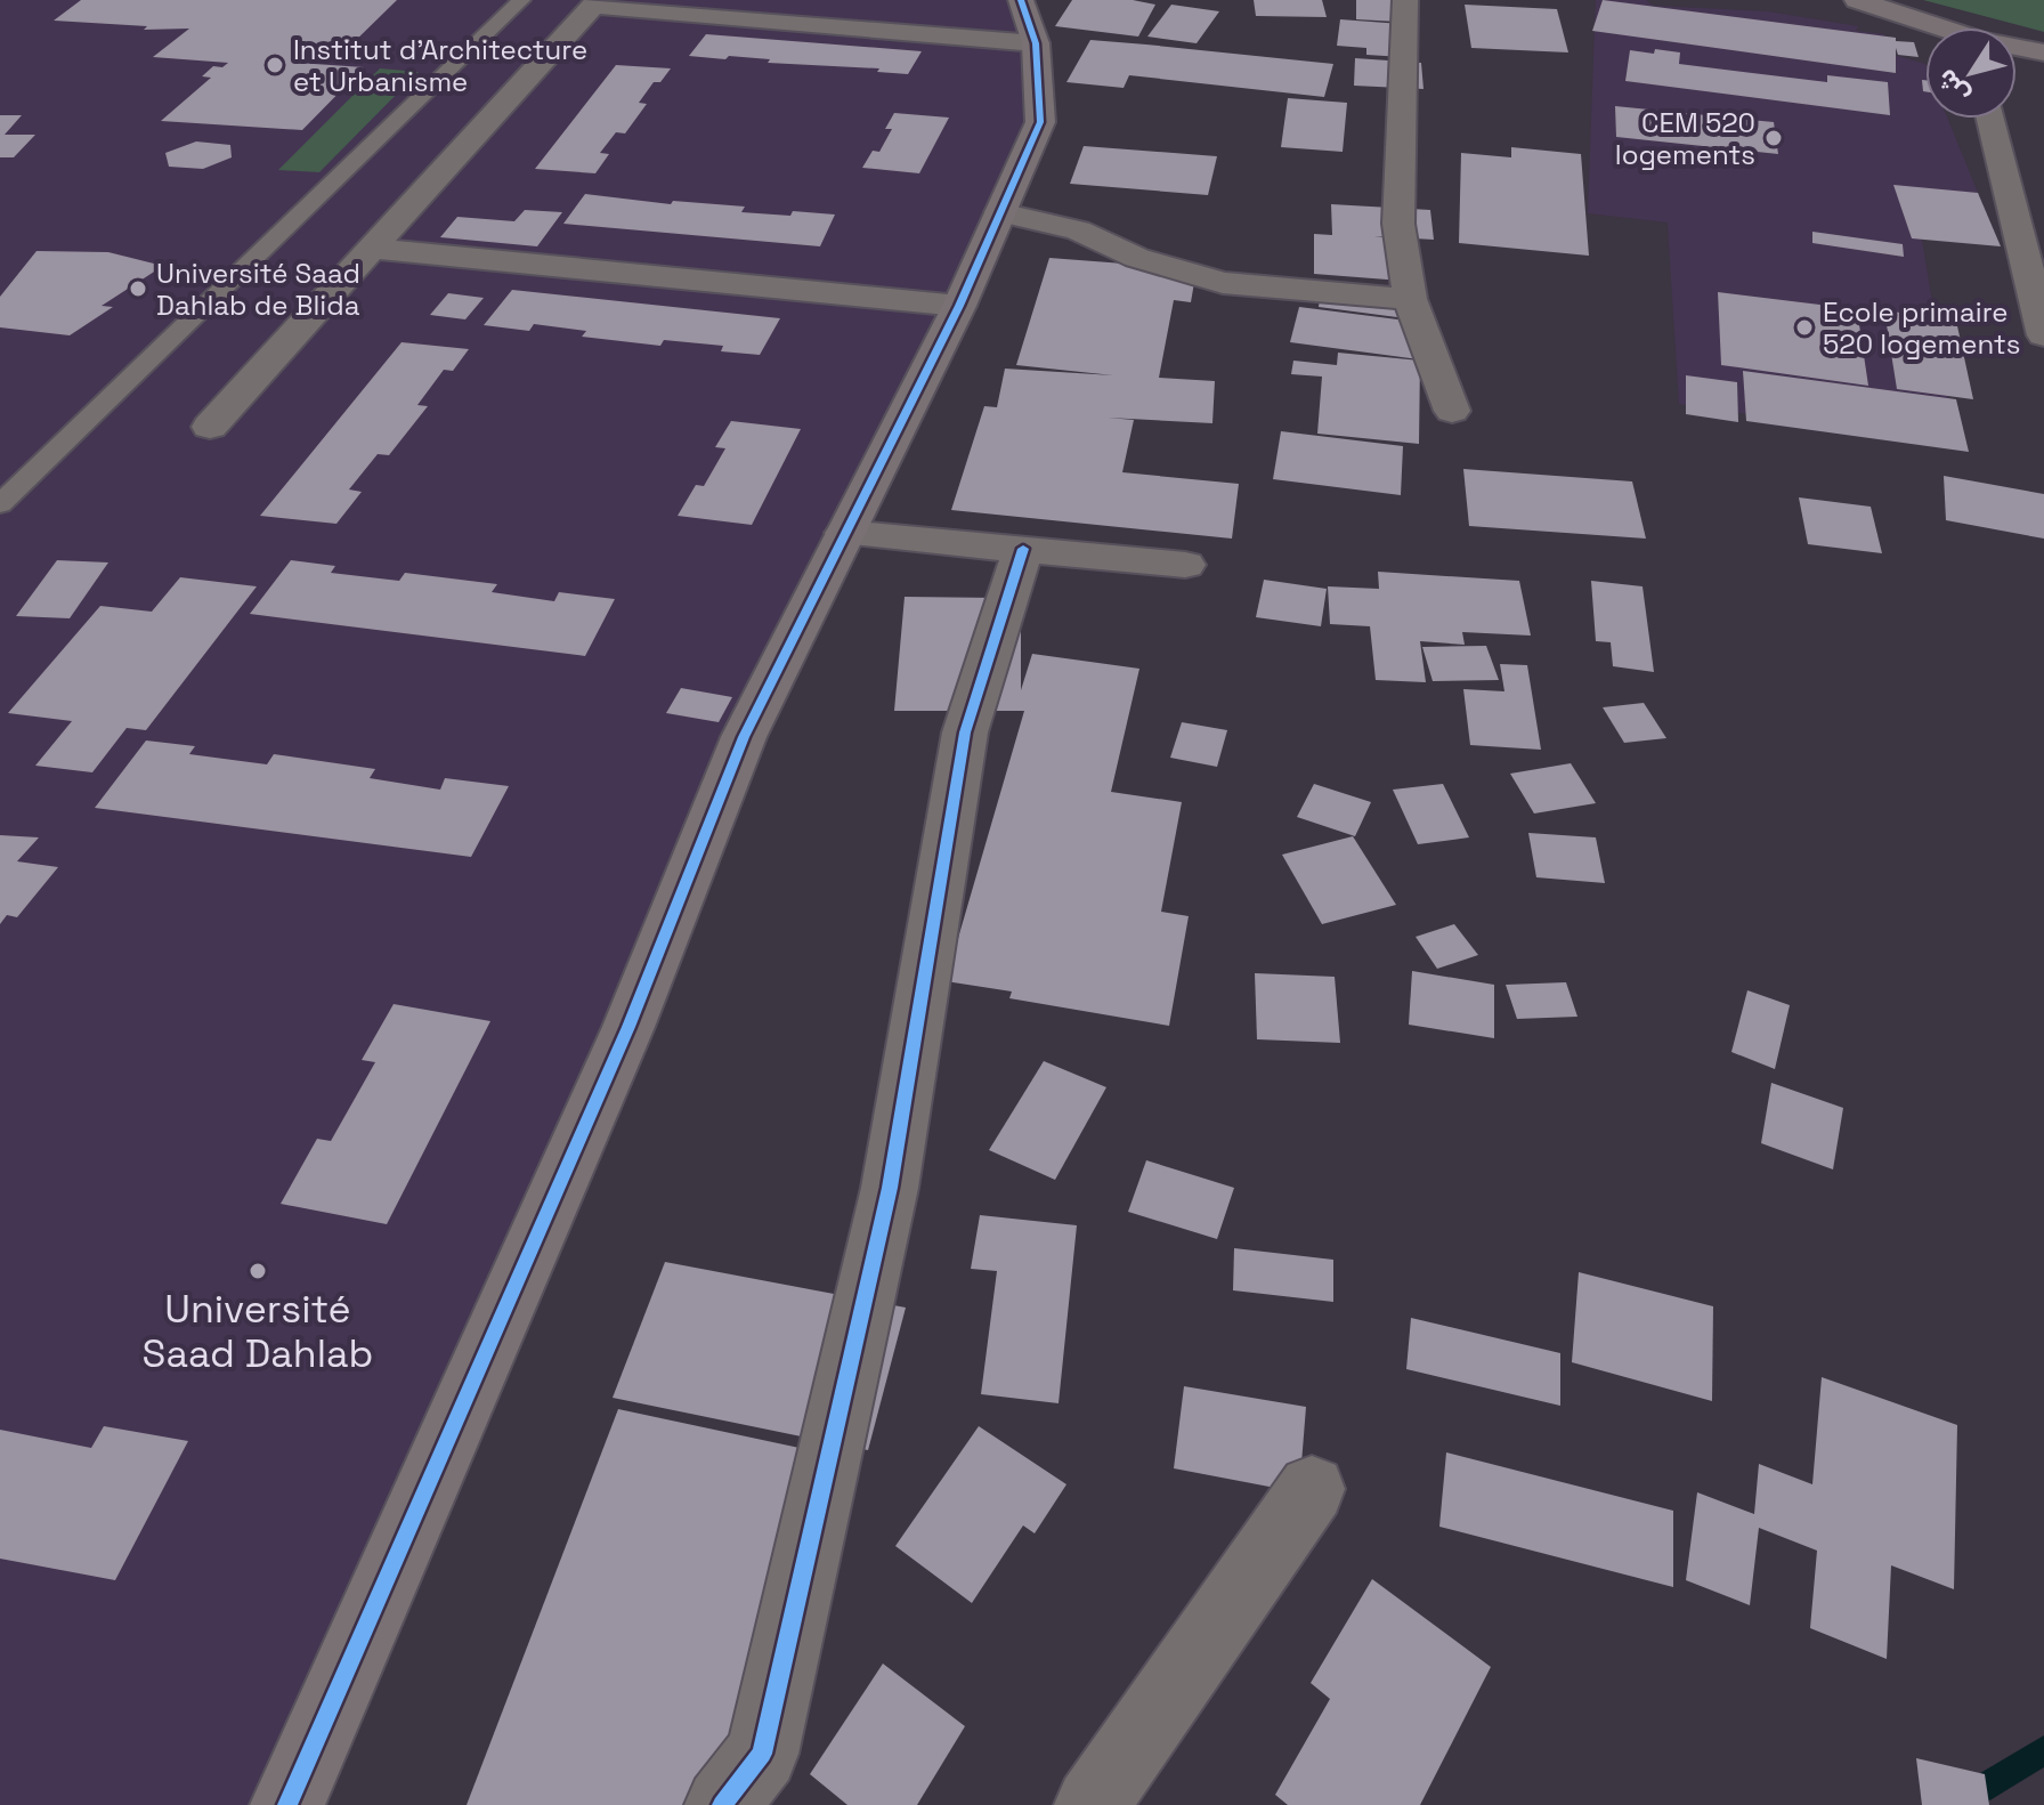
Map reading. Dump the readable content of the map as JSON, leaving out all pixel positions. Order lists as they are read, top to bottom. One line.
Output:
{"places":["Institut d'Architecture et Urbanisme","CEM 520 logements","Université Saad Dahlab de Blida","Ecole primaire 520 logements","Université Saad Dahlab"],"north":"bottom left"}
